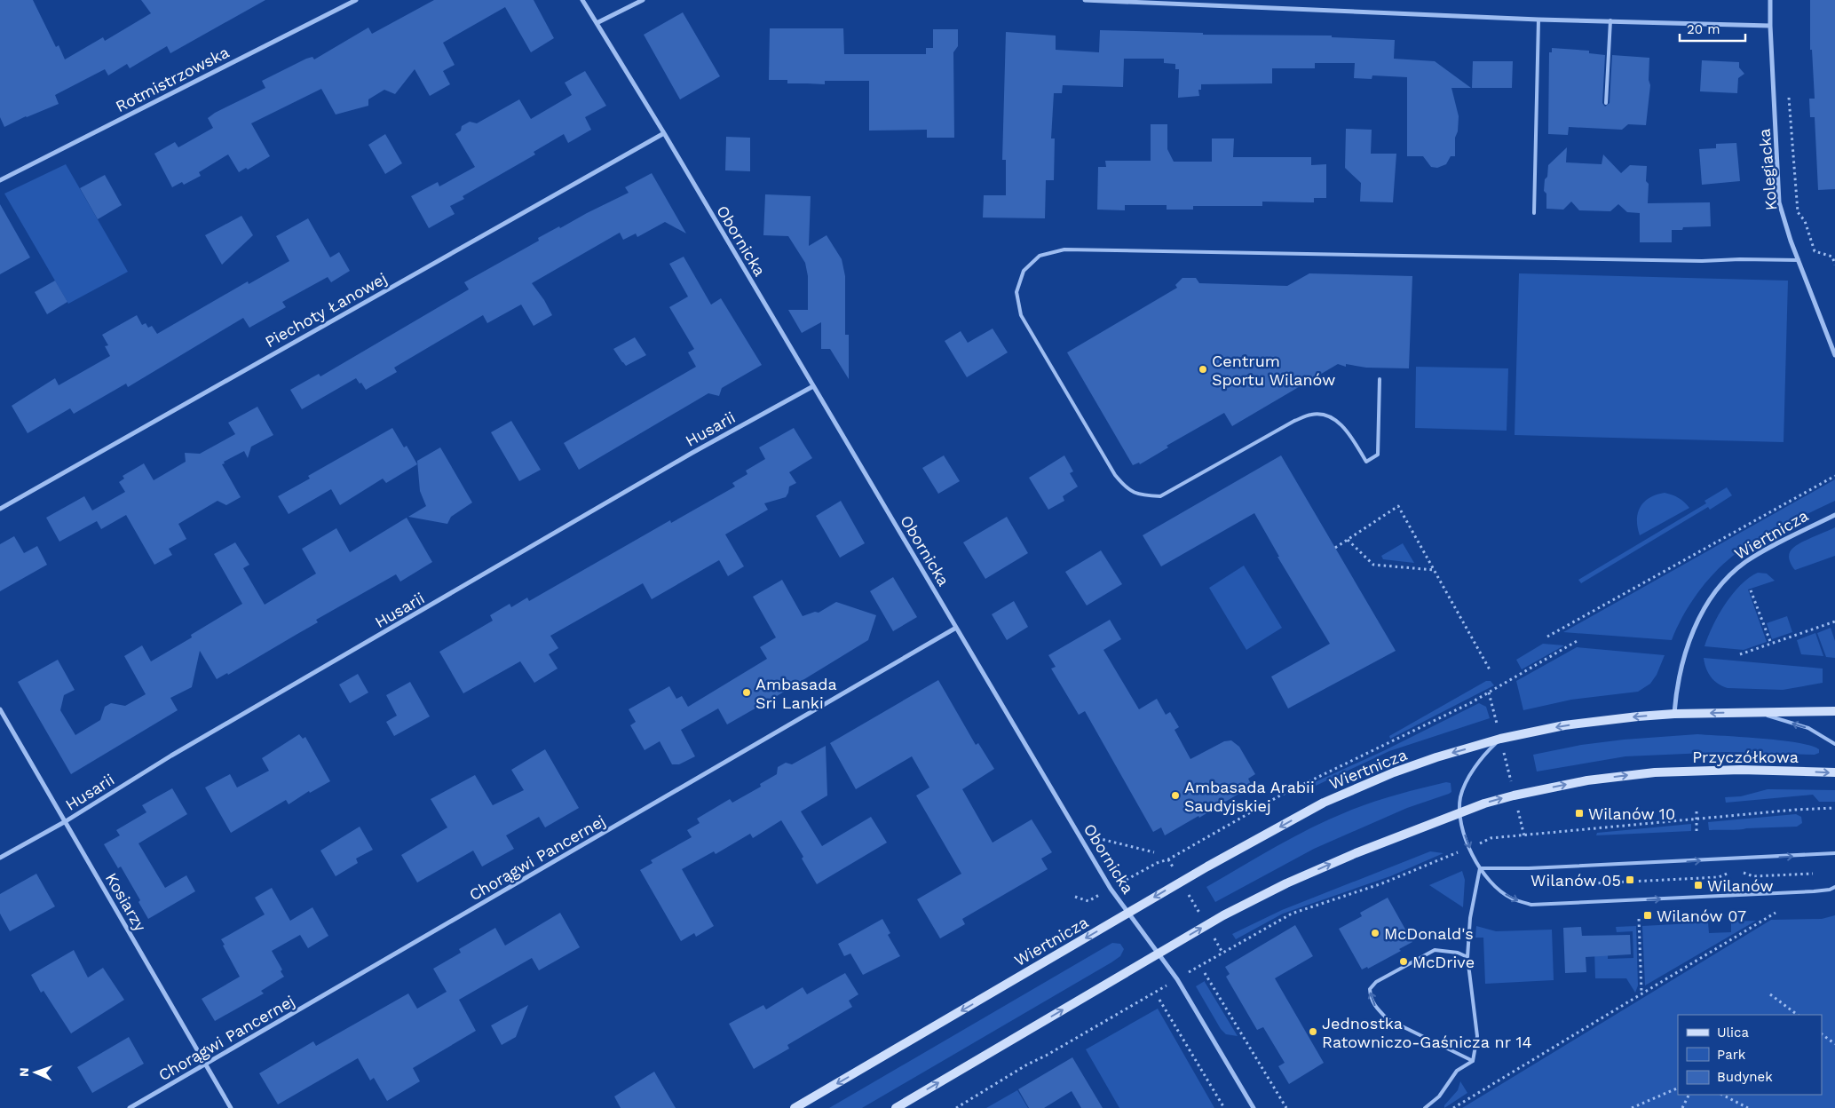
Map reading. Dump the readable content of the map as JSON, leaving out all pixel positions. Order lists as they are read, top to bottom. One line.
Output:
{"streets":{"main road":["Wiertnicza","Przyczółkowa"],"street":["Rotmistrzowska","Kolegiacka","Obornicka","Piechoty Łanowej","Husarii","Chorągwi Pancernej","Kosiarzy"]},"crossings":[["Obornicka","Piechoty Łanowej"],["Obornicka","Husarii"],["Obornicka","Wiertnicza"],["Obornicka","Chorągwi Pancernej"],["Husarii","Kosiarzy"],["Chorągwi Pancernej","Kosiarzy"]],"one_way":["Wiertnicza"],"places":{"other":["Centrum Sportu Wilanów","Ambasada Sri Lanki","Ambasada Arabii Saudyjskiej","McDonald's","McDrive","Jednostka Ratowniczo-Gaśnicza nr 14"],"transit":["Wilanów 10","Wilanów 05","Wilanów","Wilanów 07"]},"legend":["Ulica","Park","Budynek"],"scale_bar":"20 m","north":"left"}
